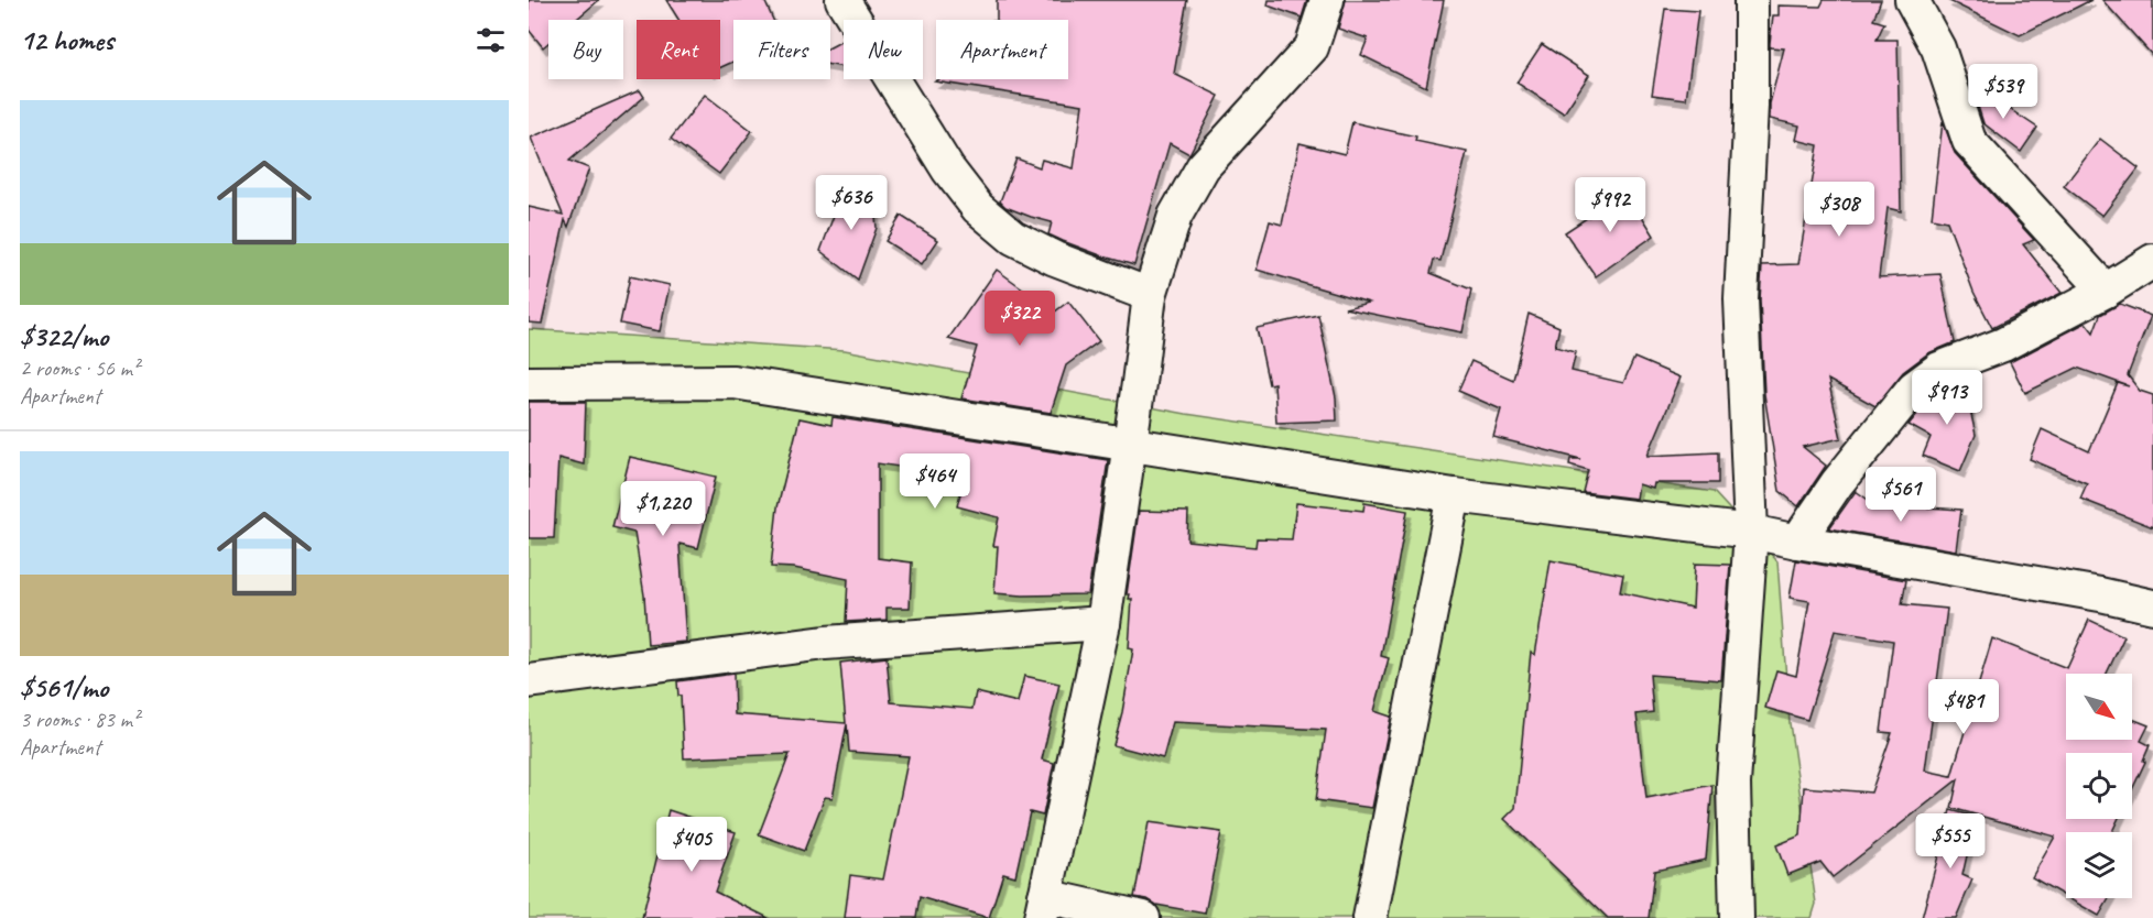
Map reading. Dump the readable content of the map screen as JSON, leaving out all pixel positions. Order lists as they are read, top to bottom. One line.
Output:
{"north":"bottom right","page":{"heading":"12 homes","chip":["Buy","Rent","Filters","New","Apartment"],"price":["$539","$636","$992","$308","$322","$913","$464","$561","$1,220","$481","$555","$405"],"list":[{"name":"$322/mo","note":"2 rooms · 56 m² · Apartment"},{"name":"$561/mo","note":"3 rooms · 83 m² · Apartment"}]}}
